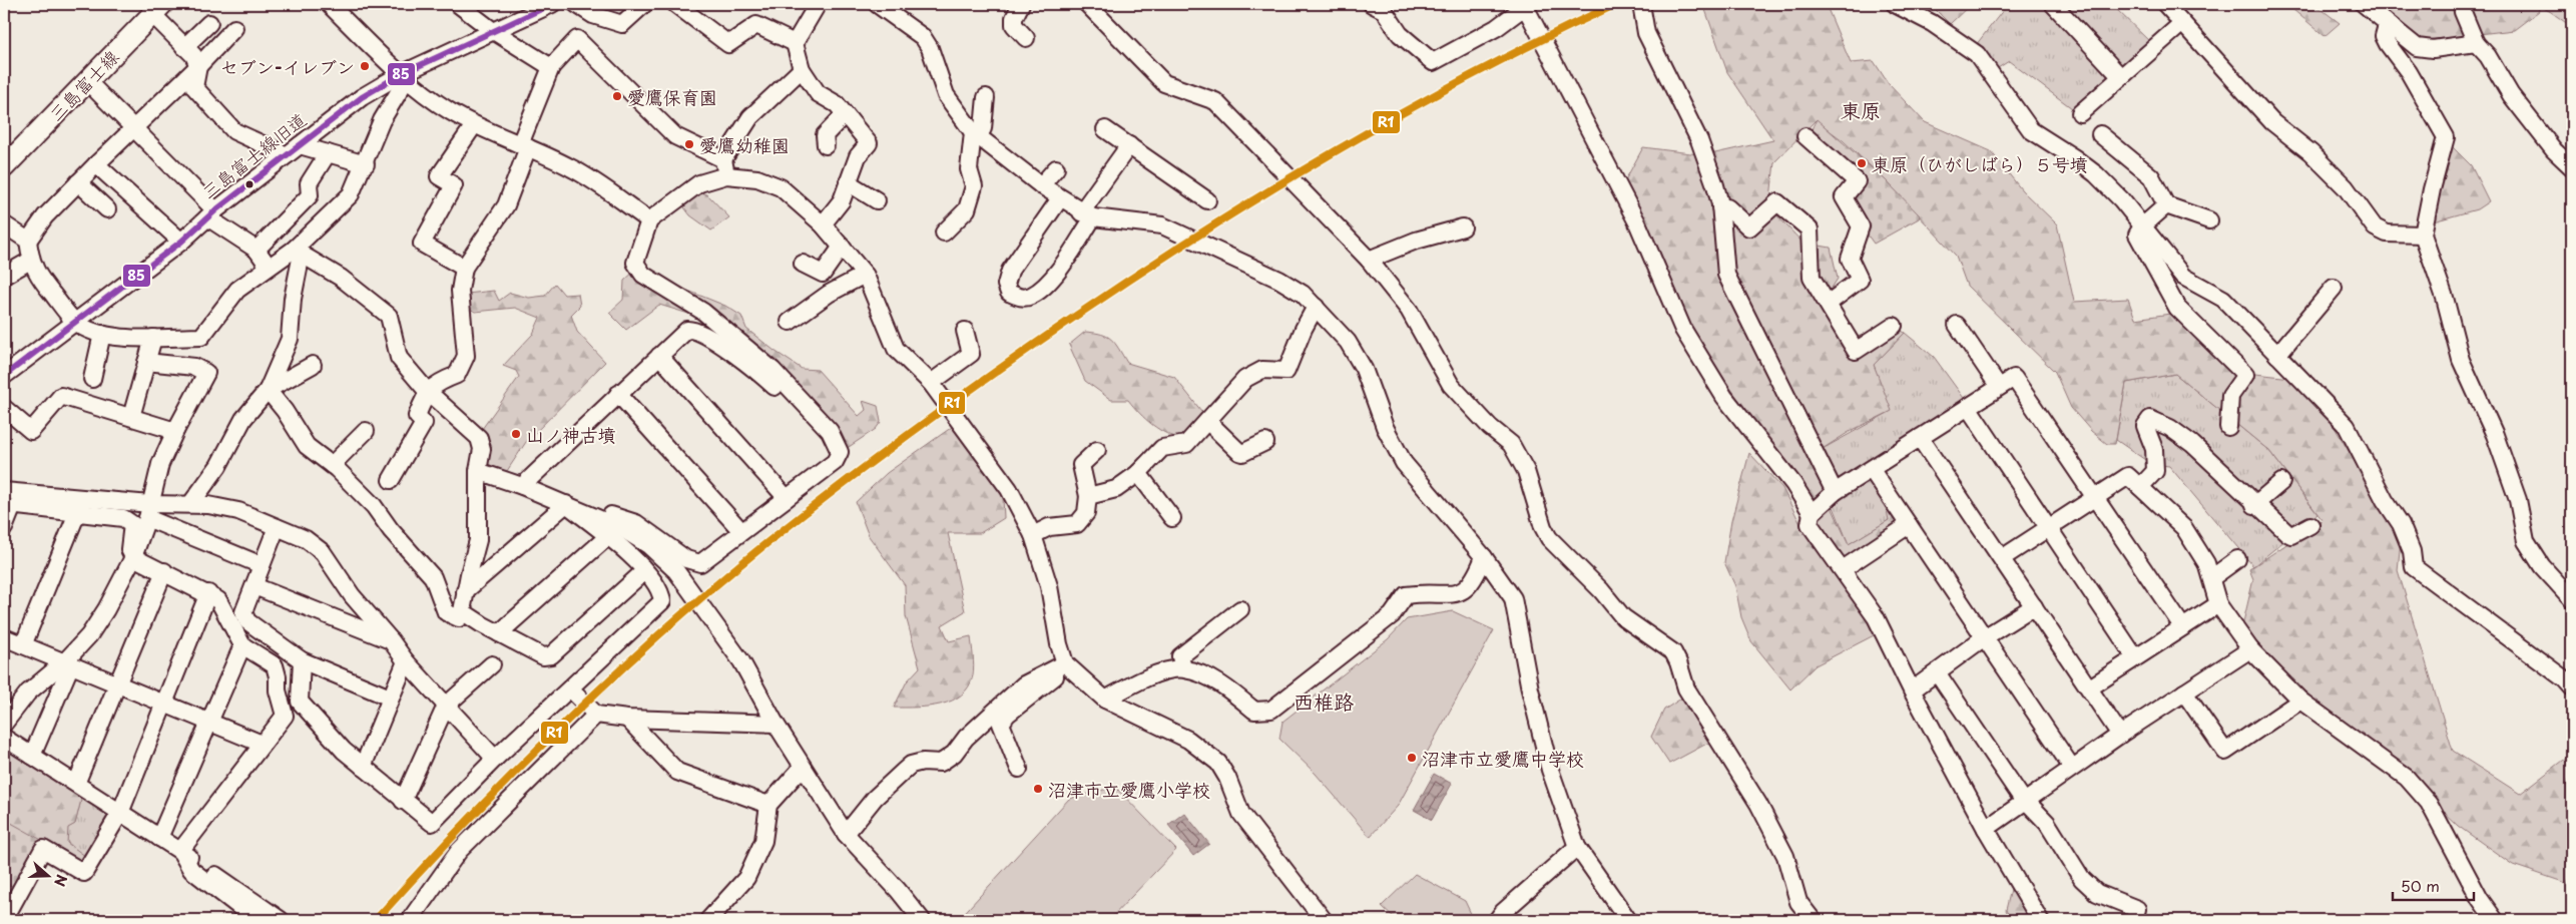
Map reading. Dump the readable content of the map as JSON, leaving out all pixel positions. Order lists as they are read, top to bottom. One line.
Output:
{"streets":{"main road":["三島富士線"],"street":["三島富士線旧道"]},"districts":["東原","西椎路"],"places":["セブン-イレブン","愛鷹保育園","愛鷹幼稚園","東原（ひがしばら）５号墳","山ノ神古墳","沼津市立愛鷹中学校","沼津市立愛鷹小学校"],"lines":["transit line R1","transit line 85"],"scale_bar":"50 m","north":"right"}
